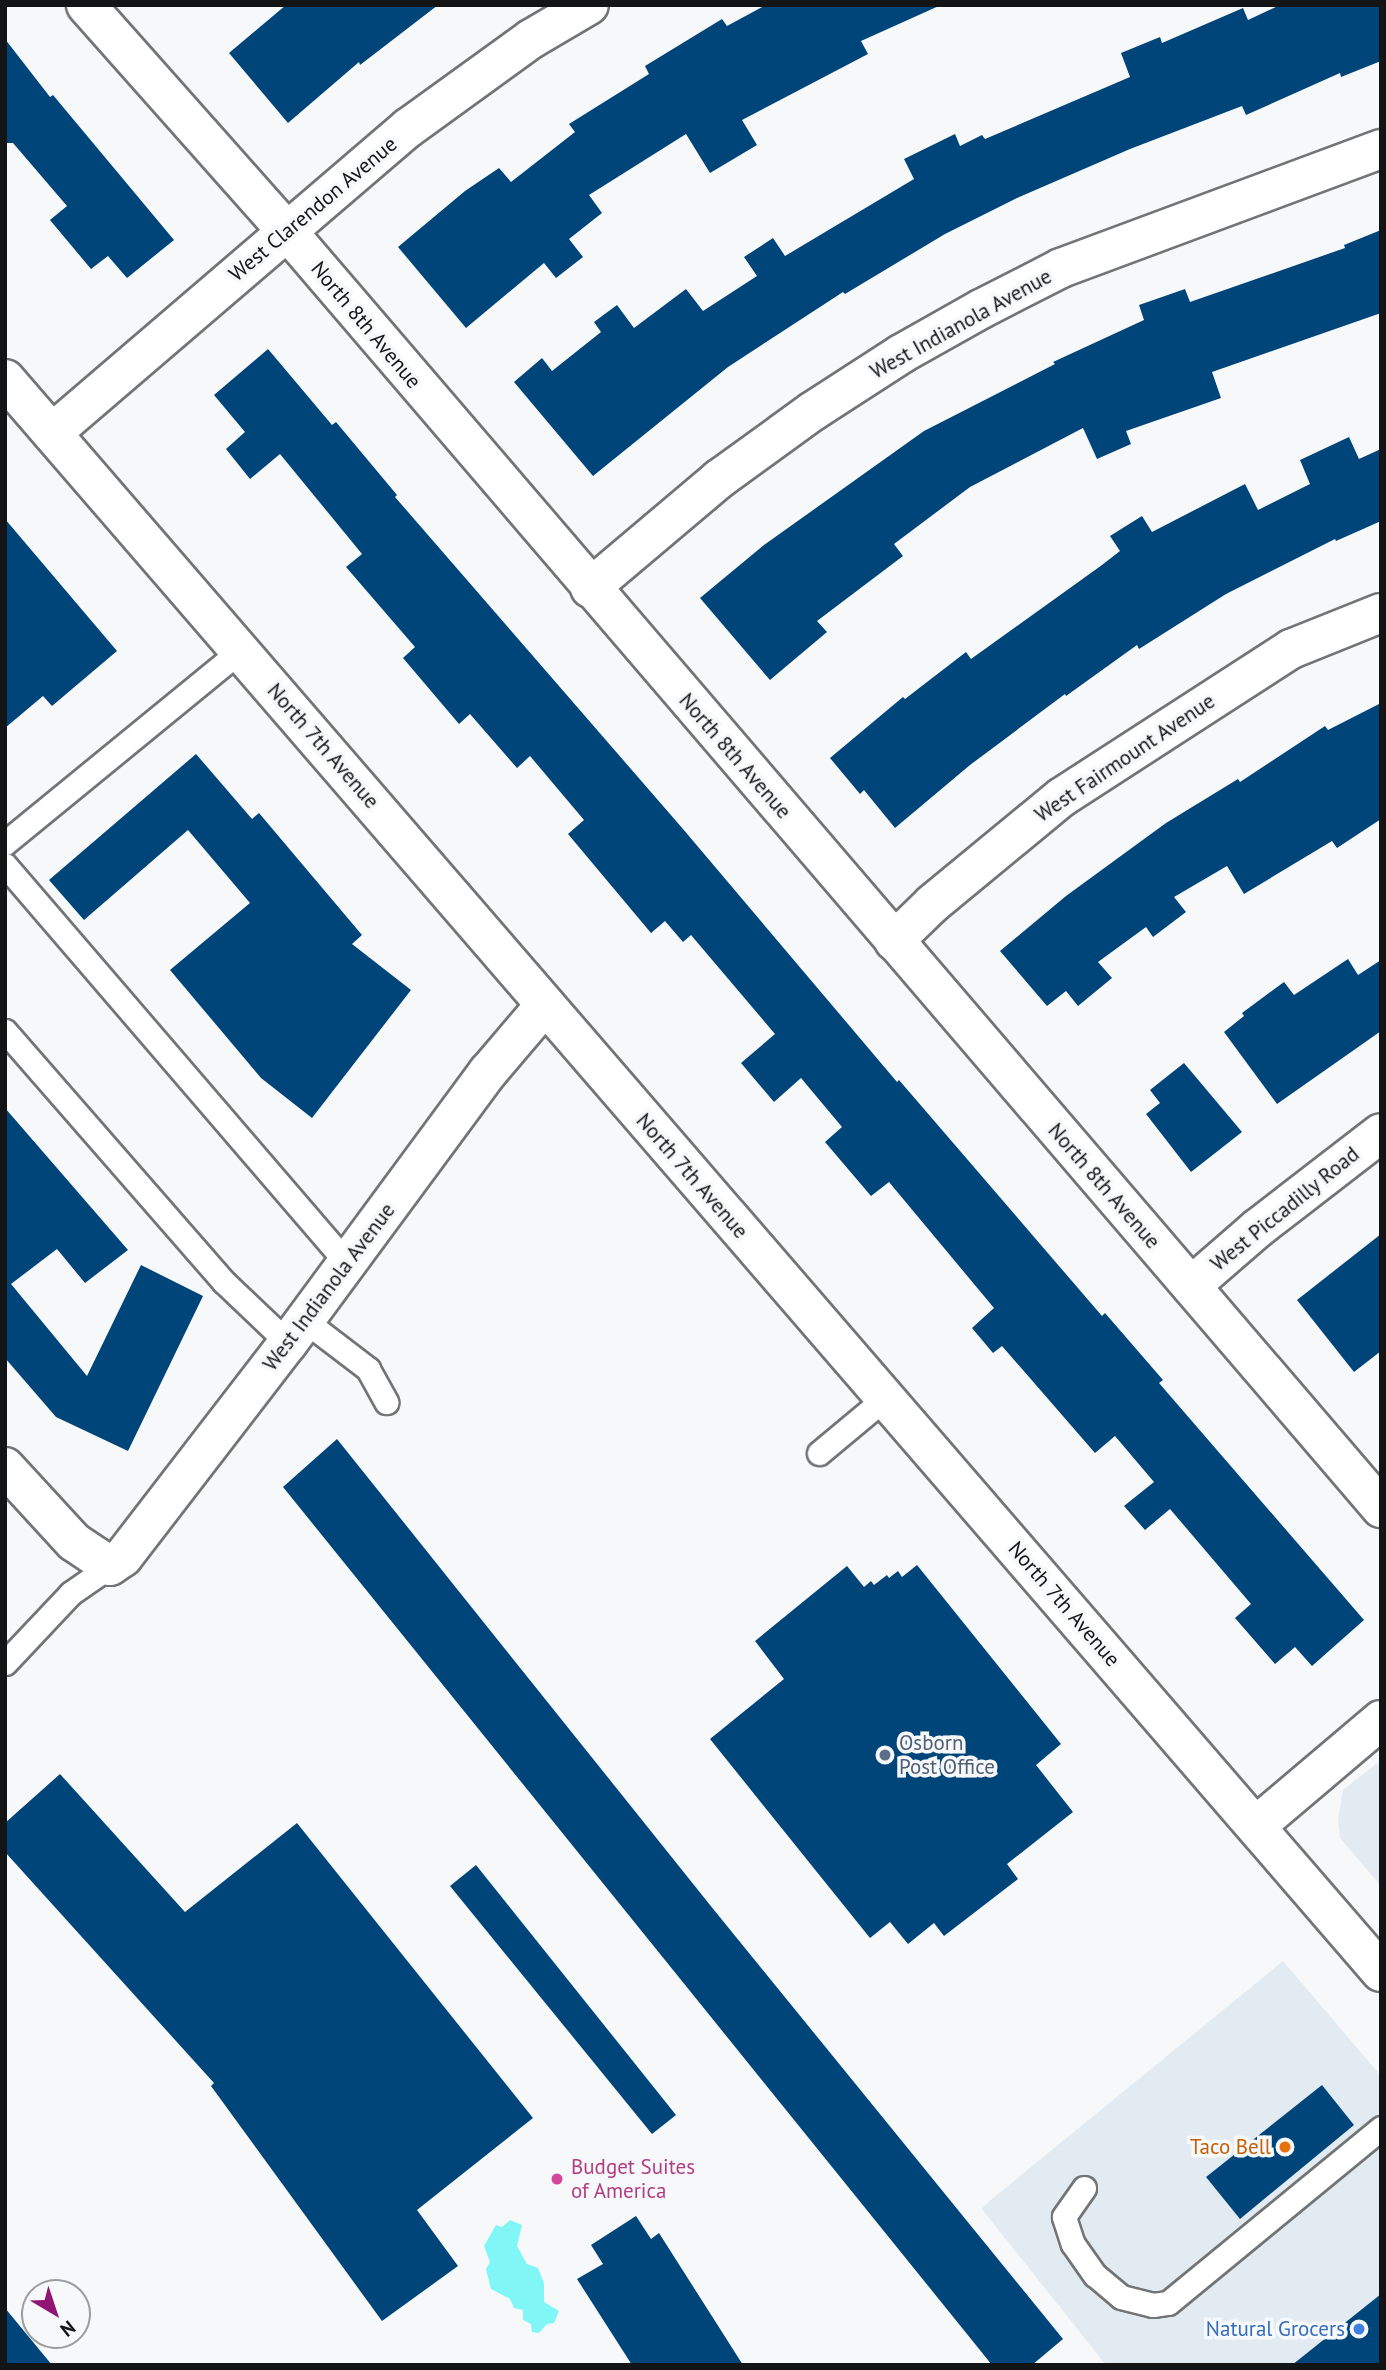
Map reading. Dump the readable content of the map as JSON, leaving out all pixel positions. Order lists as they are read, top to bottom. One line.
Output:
{"streets":{"street":["West Clarendon Avenue","West Indianola Avenue","North 8th Avenue","North 7th Avenue","West Fairmount Avenue","West Piccadilly Road"]},"crossings":[["West Clarendon Avenue","North 8th Avenue"],["West Clarendon Avenue","North 7th Avenue"],["West Indianola Avenue","North 8th Avenue"],["West Indianola Avenue","North 7th Avenue"],["North 8th Avenue","West Fairmount Avenue"],["North 8th Avenue","West Piccadilly Road"]],"places":["Osborn Post Office","Taco Bell","Budget Suites of America","Natural Grocers"],"north":"bottom right"}
